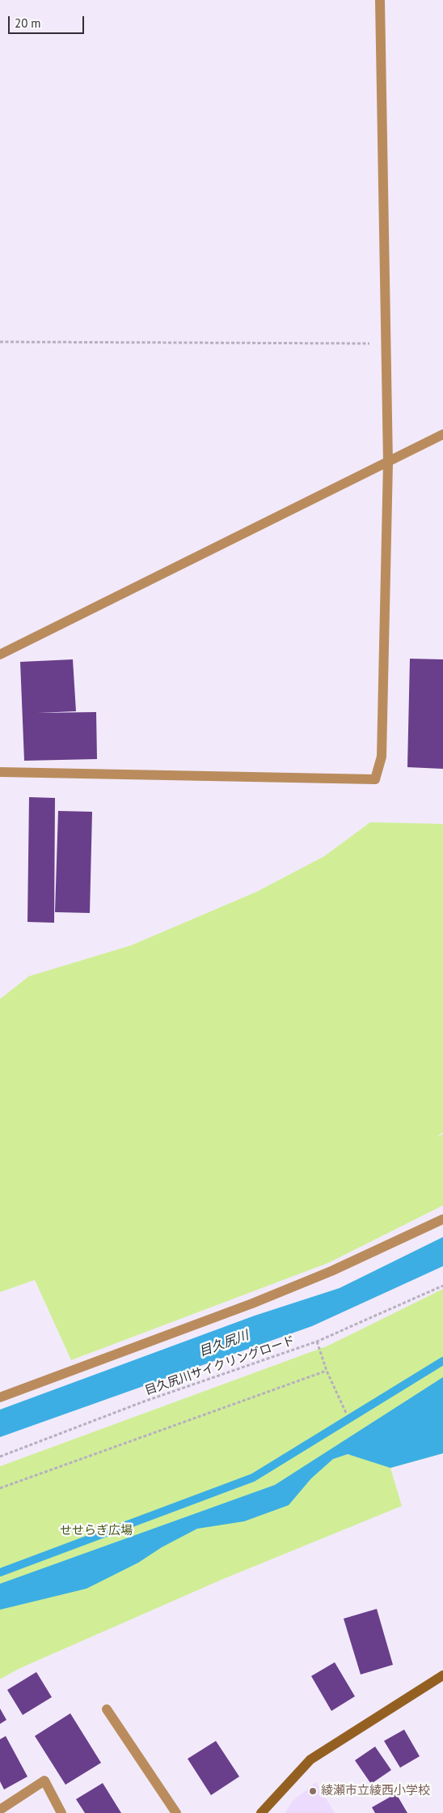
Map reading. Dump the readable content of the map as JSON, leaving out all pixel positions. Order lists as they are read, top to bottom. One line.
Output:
{"streets":{"path":["目久尻川サイクリングロード"]},"water":["目久尻川"],"parks":["せせらぎ広場"],"places":["綾瀬市立綾西小学校"],"scale_bar":"20 m"}
